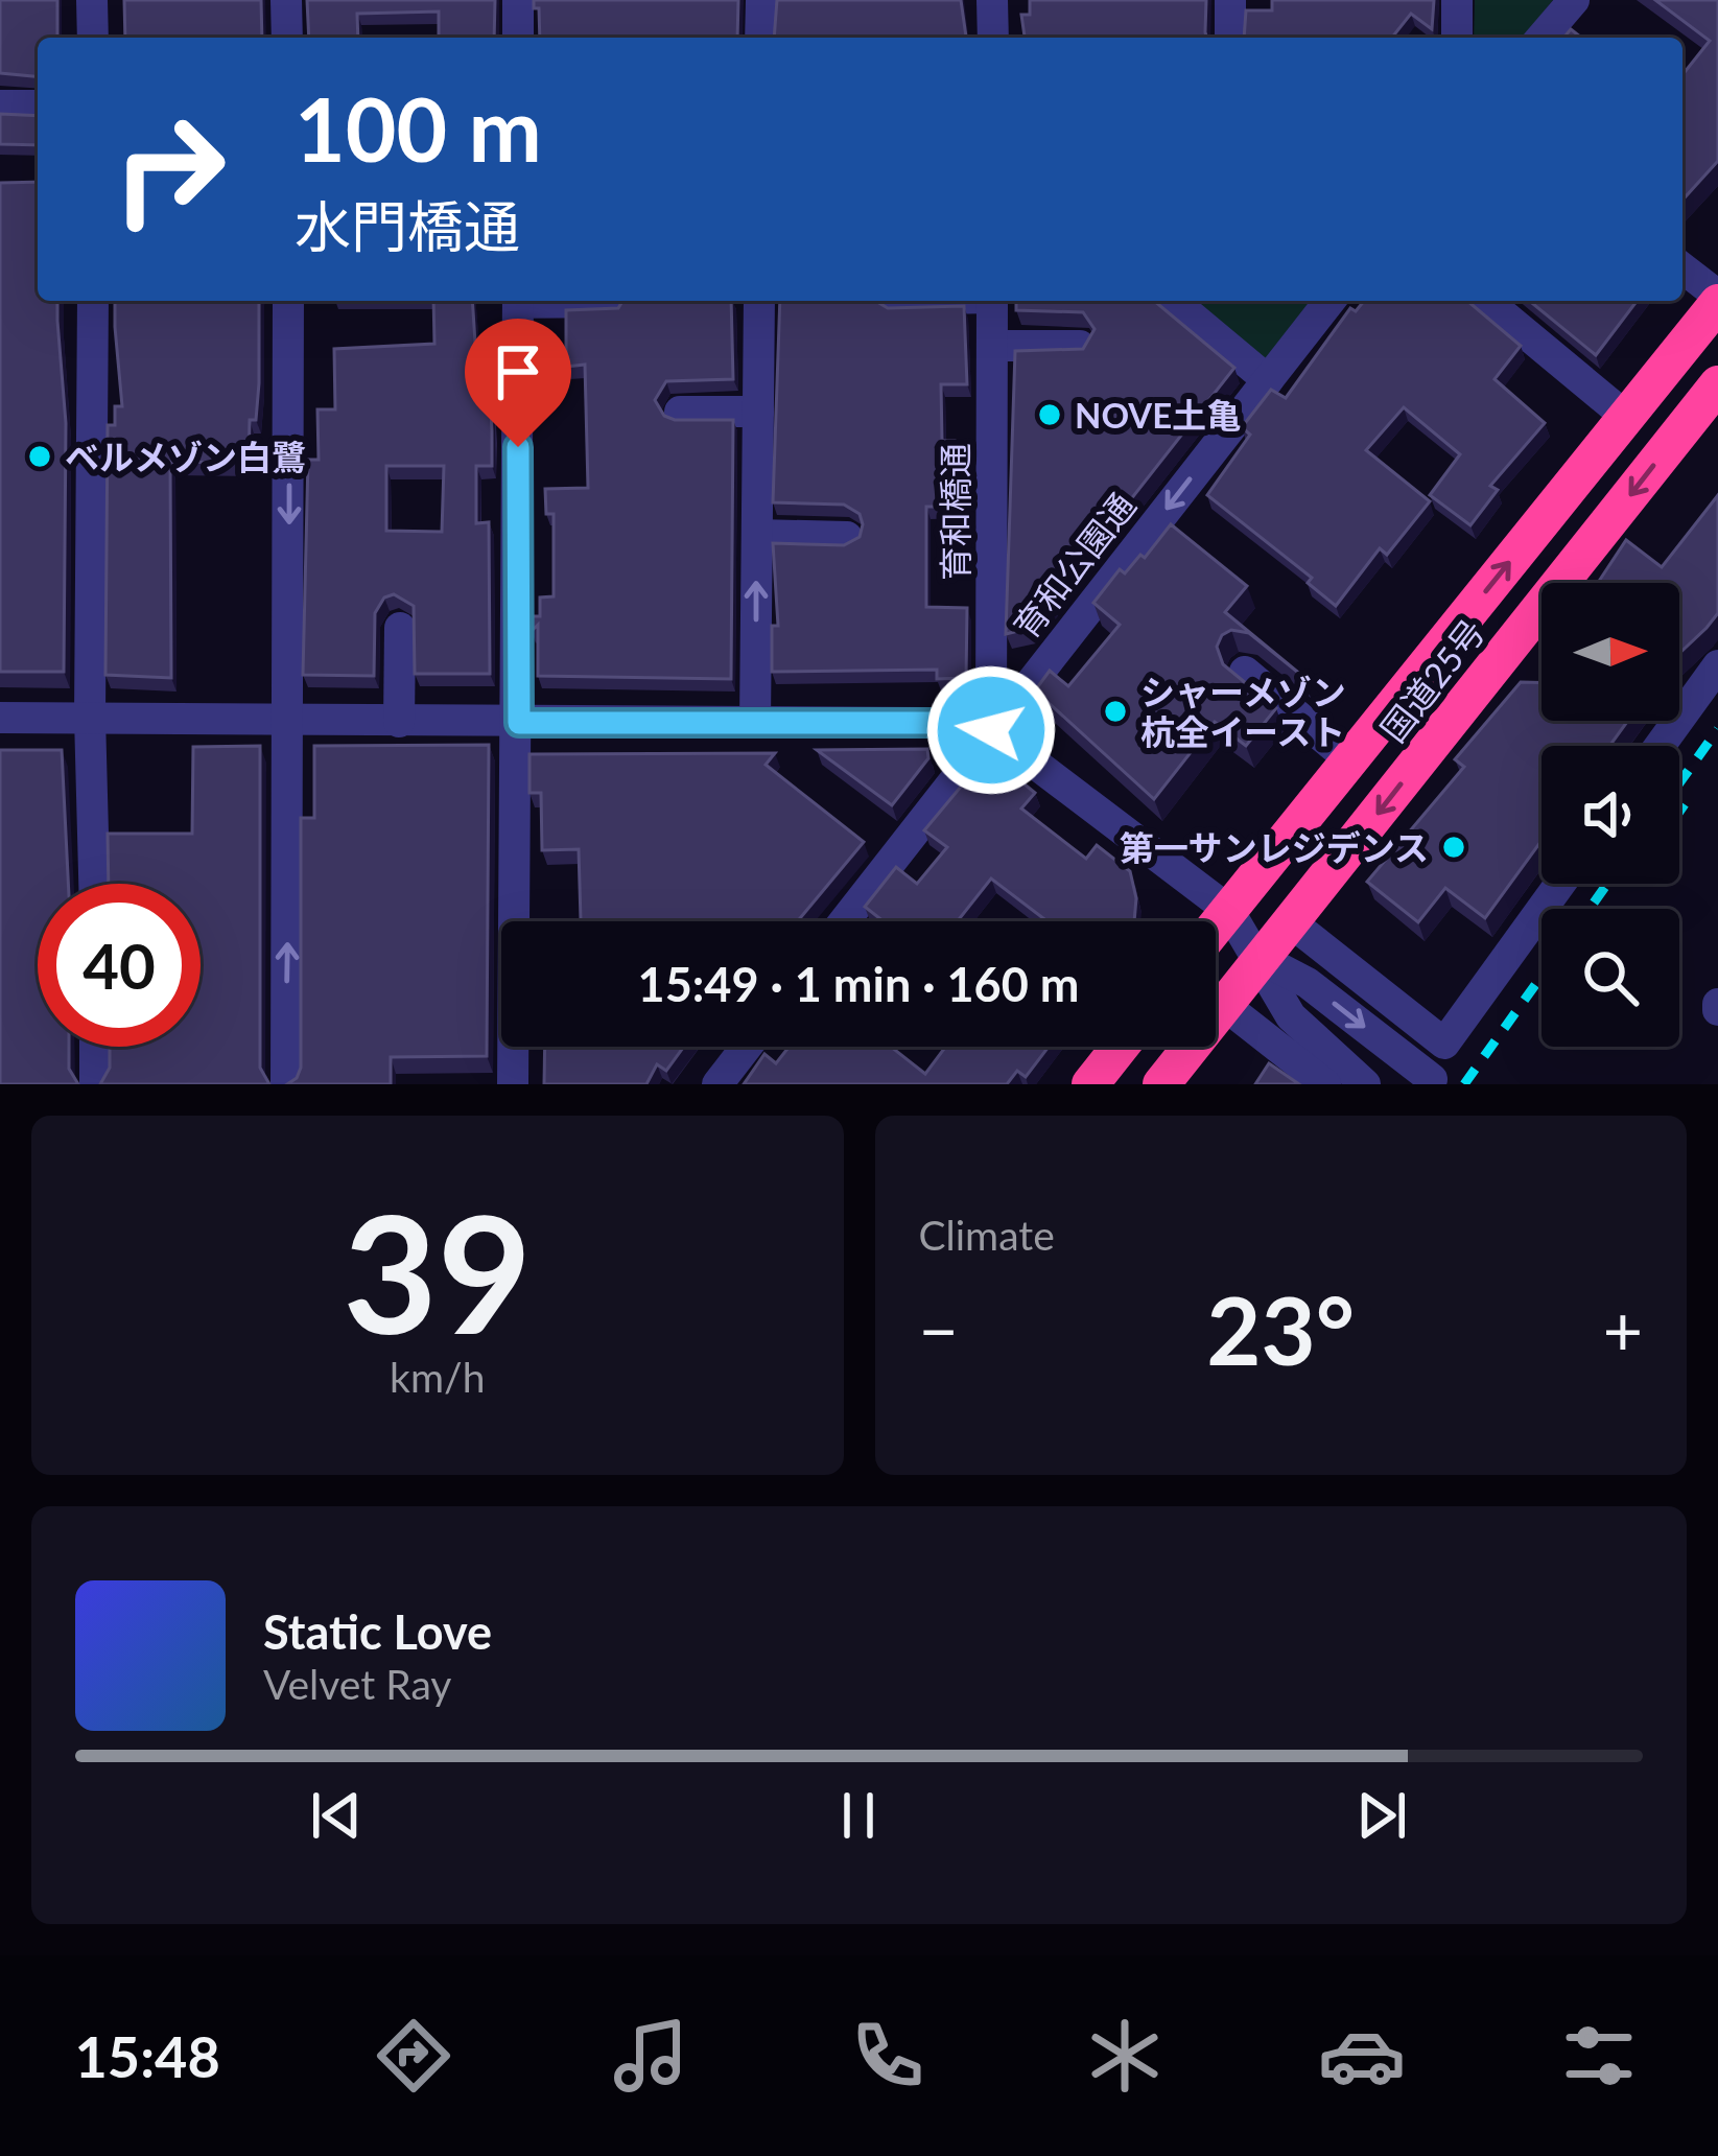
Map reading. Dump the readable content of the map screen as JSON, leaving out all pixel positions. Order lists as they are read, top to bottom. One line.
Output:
{"streets":{"highway":["国道25号"],"street":["育和橋通","育和公園通"]},"crossings":[["育和橋通","育和公園通"]],"one_way":["育和公園通"],"places":["NOVE土亀","ベルメゾン白鷺","シャーメゾン 杭全イースト","第一サンレジデンス"],"north":"right","page":{"turn":["100 m","水門橋通"],"limit":"40","trip":"15:49 · 1 min · 160 m","tile":[["39","km/h"],"Climate"],"heat":["−","23°","+"],"song":["Static Love","Velvet Ray"],"tabs":"15:48"}}
